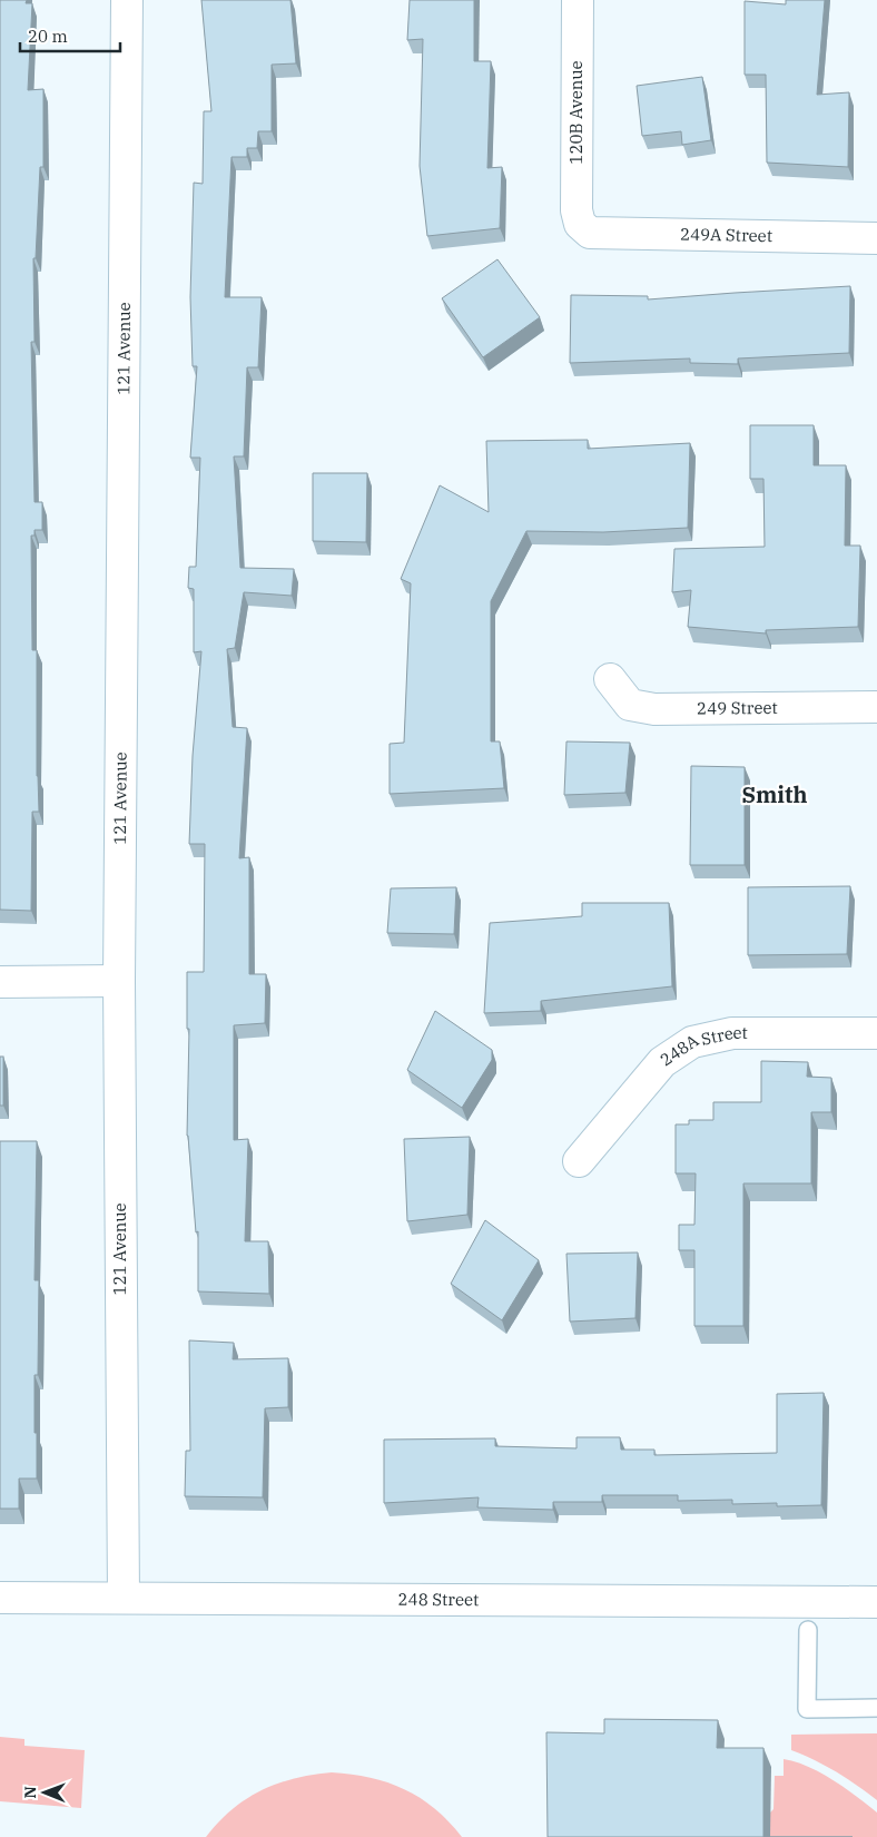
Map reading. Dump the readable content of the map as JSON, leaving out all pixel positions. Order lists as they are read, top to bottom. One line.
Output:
{"streets":{"street":["120B Avenue","249A Street","121 Avenue","249 Street","248A Street","248 Street"]},"crossings":[["120B Avenue","249A Street"],["121 Avenue","248 Street"]],"districts":["Smith"],"scale_bar":"20 m","north":"left"}
